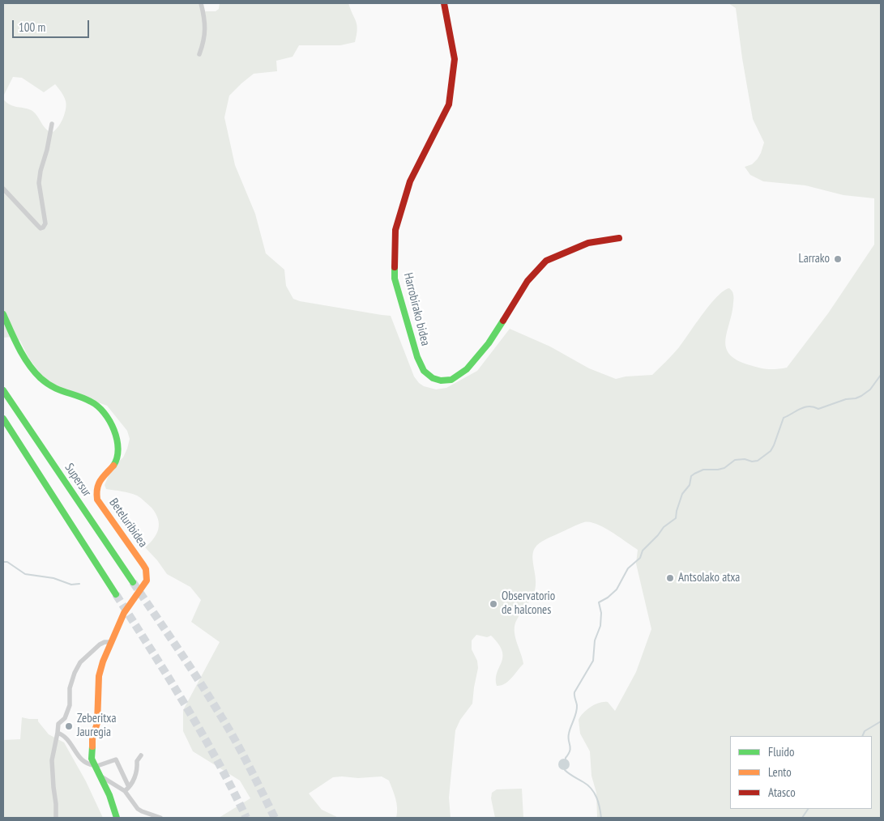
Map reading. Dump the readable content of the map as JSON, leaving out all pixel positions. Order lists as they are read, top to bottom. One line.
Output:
{"streets":{"main road":["Harrobirako bidea","Supersur","Beteluribidea"]},"places":["Larrako","Antsolako atxa","Observatorio de halcones","Zeberitxa Jauregia"],"legend":["Fluido","Lento","Atasco"],"scale_bar":"100 m"}
